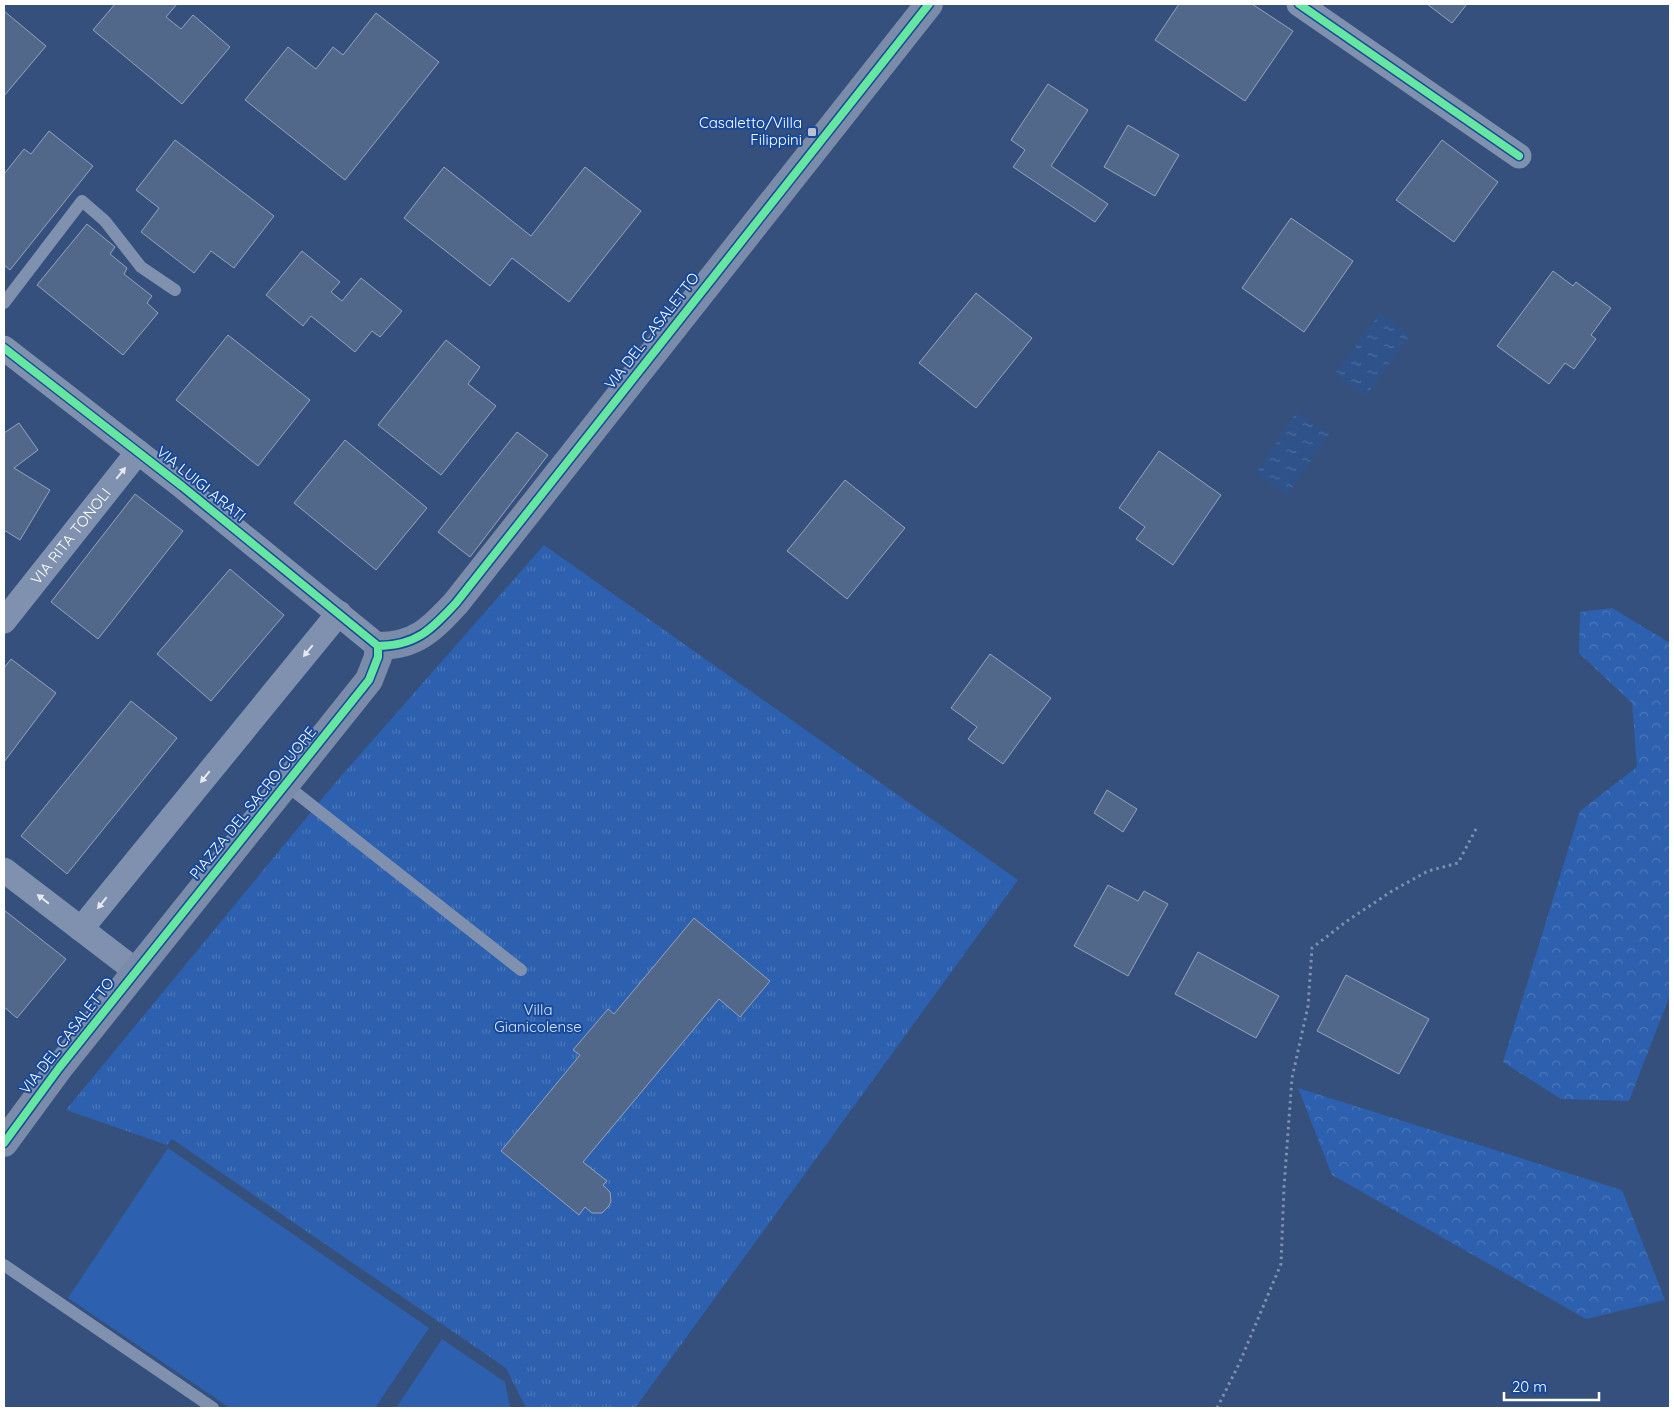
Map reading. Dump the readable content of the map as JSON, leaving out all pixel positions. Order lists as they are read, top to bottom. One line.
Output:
{"streets":{"street":["VIA DEL CASALETTO","VIA LUIGI ARATI","VIA RITA TONOLI","PIAZZA DEL SACRO CUORE"]},"crossings":[["VIA DEL CASALETTO","VIA LUIGI ARATI"],["VIA DEL CASALETTO","PIAZZA DEL SACRO CUORE"],["VIA LUIGI ARATI","VIA RITA TONOLI"],["VIA LUIGI ARATI","PIAZZA DEL SACRO CUORE"]],"one_way":["VIA RITA TONOLI"],"parks":["Villa Gianicolense"],"places":{"transit":["Casaletto/Villa Filippini"]},"scale_bar":"20 m"}
